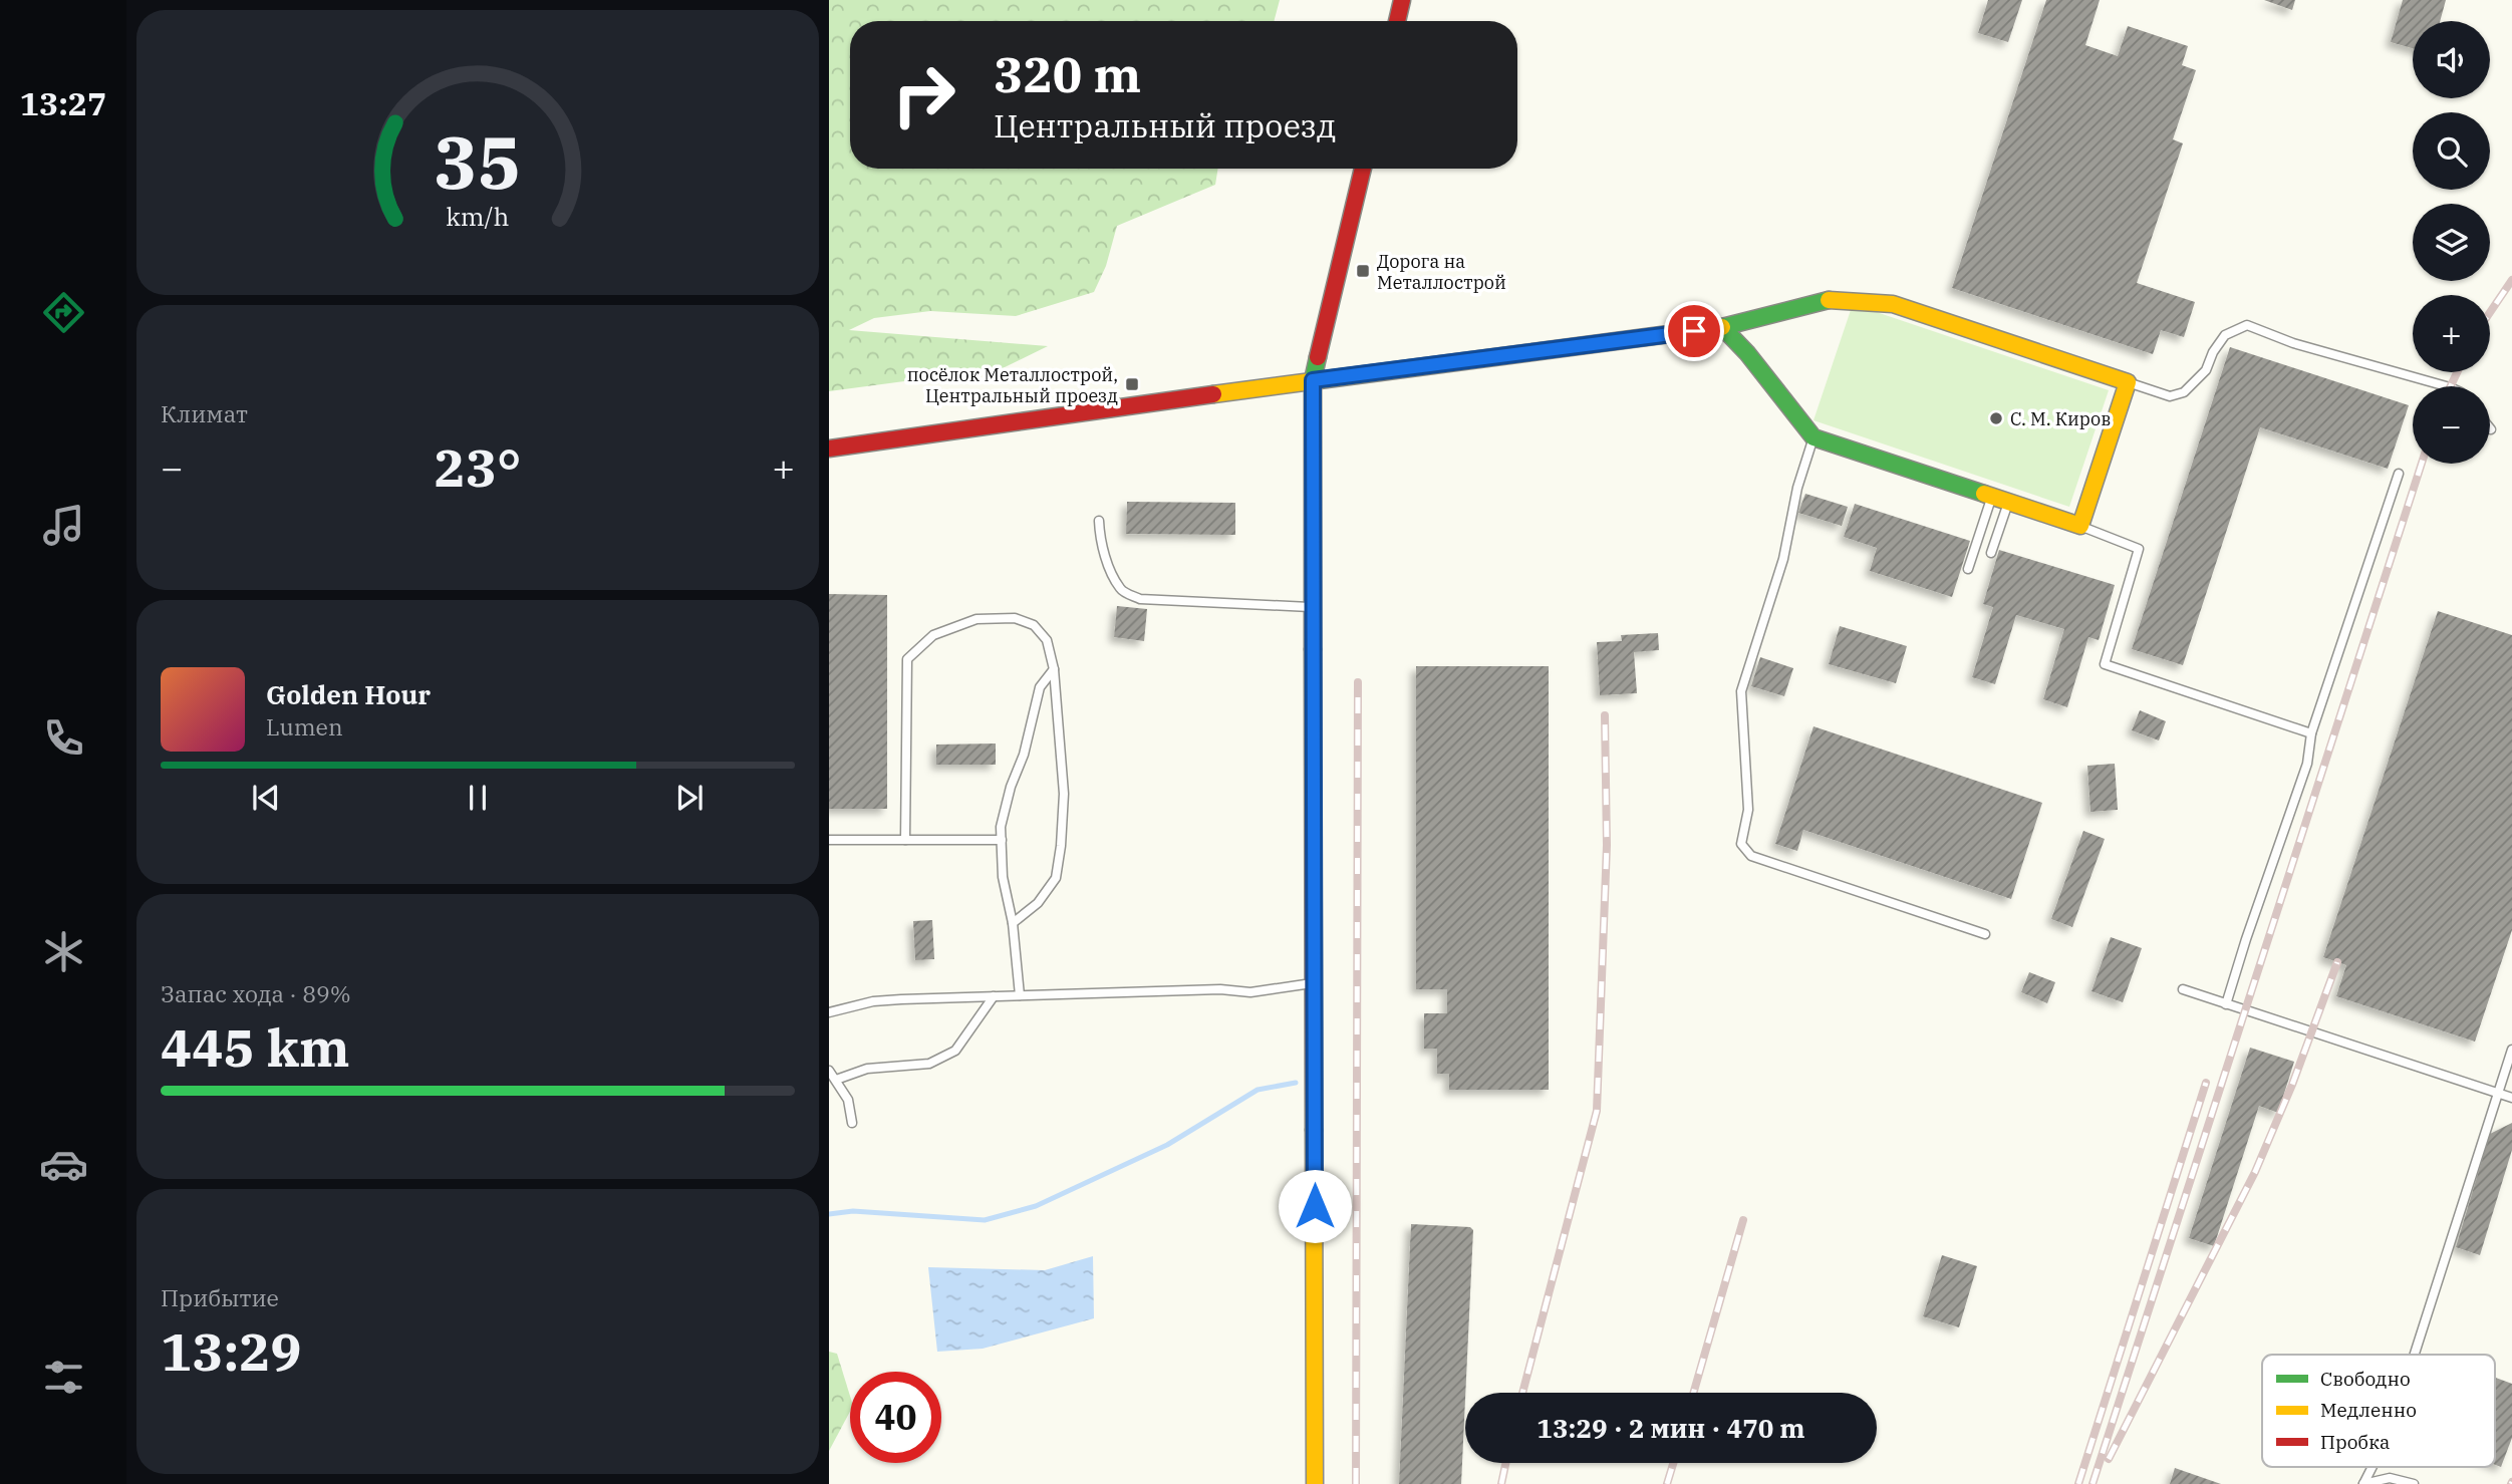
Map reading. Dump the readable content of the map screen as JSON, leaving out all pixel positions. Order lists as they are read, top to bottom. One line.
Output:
{"places":{"transit":["Дорога на Металлострой","посёлок Металлострой, Центральный проезд"],"other":["С. М. Киров"]},"legend":["Свободно","Медленно","Пробка"],"page":{"tabs":"13:27","map_buttons":["+","−"],"turn":["320 m","Центральный проезд"],"tile":["Климат",["Запас хода · 89%","445 km"],["Прибытие","13:29"]],"heat":["−","23°","+"],"song":["Golden Hour","Lumen"],"limit":"40","trip":"13:29 · 2 мин · 470 m","gauge":["35","km/h"]}}
